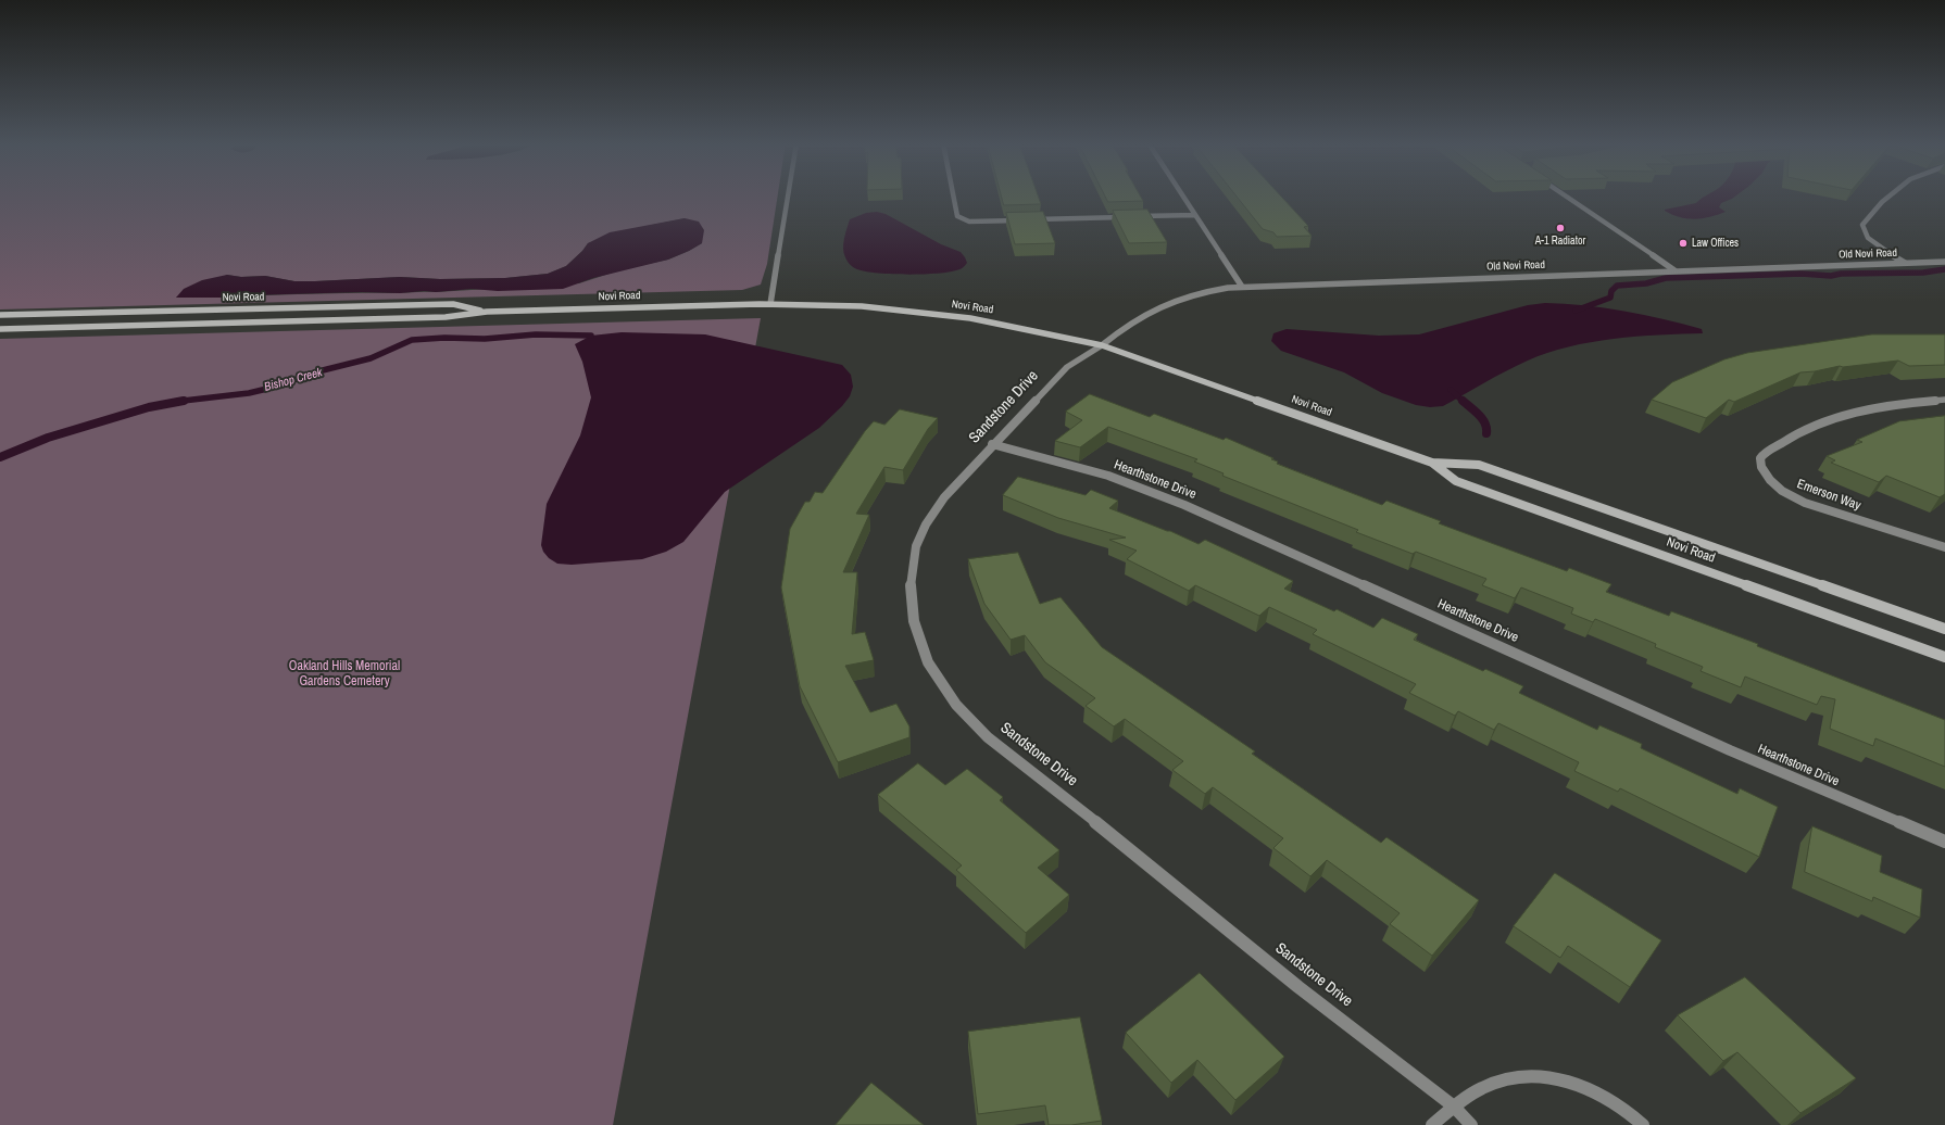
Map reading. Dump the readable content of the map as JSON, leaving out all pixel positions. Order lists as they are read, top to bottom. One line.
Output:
{"streets":{"main road":["Novi Road"],"street":["Old Novi Road","Sandstone Drive","Hearthstone Drive","Emerson Way"]},"crossings":[["Old Novi Road","Novi Road"],["Old Novi Road","Sandstone Drive"],["Novi Road","Sandstone Drive"],["Sandstone Drive","Hearthstone Drive"]],"water":["Bishop Creek"],"parks":["Oakland Hills Memorial Gardens Cemetery"],"places":["A-1 Radiator","Law Offices"]}
